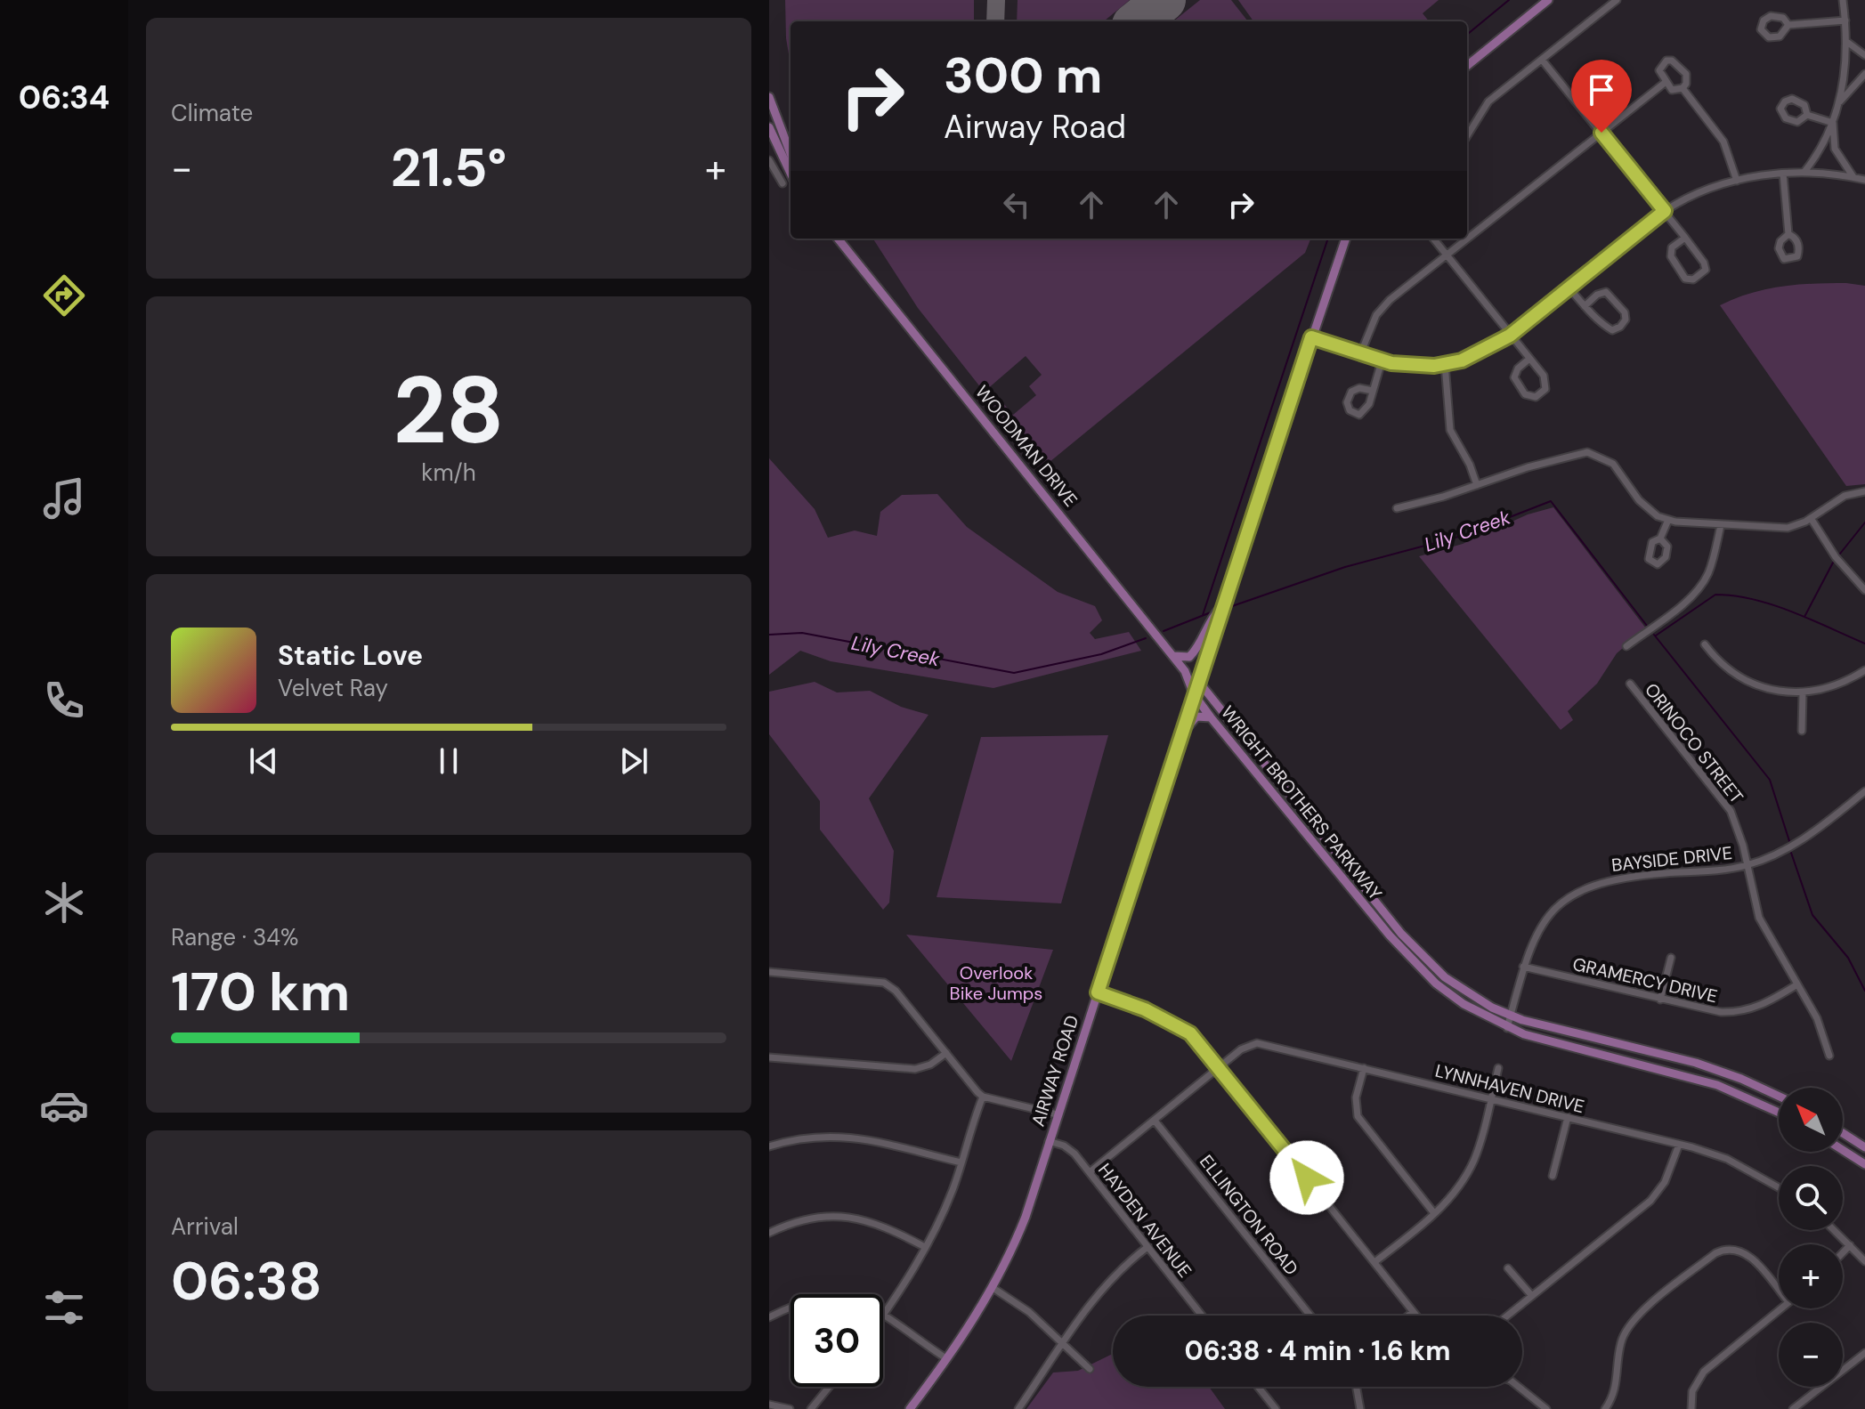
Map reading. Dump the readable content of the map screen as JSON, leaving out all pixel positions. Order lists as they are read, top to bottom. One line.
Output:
{"streets":{"main road":["WOODMAN DRIVE","WRIGHT BROTHERS PARKWAY","AIRWAY ROAD"],"street":["ORINOCO STREET","BAYSIDE DRIVE","GRAMERCY DRIVE","LYNNHAVEN DRIVE","ELLINGTON ROAD","HAYDEN AVENUE"]},"crossings":[["WOODMAN DRIVE","WRIGHT BROTHERS PARKWAY"],["ORINOCO STREET","BAYSIDE DRIVE"],["ORINOCO STREET","GRAMERCY DRIVE"],["WRIGHT BROTHERS PARKWAY","BAYSIDE DRIVE"],["WRIGHT BROTHERS PARKWAY","AIRWAY ROAD"],["BAYSIDE DRIVE","GRAMERCY DRIVE"],["AIRWAY ROAD","HAYDEN AVENUE"],["LYNNHAVEN DRIVE","ELLINGTON ROAD"],["LYNNHAVEN DRIVE","HAYDEN AVENUE"]],"water":["Lily Creek"],"parks":["Overlook Bike Jumps"],"north":"top left","page":{"tabs":"06:34","tile":["Climate",["28","km/h"],["Range · 34%","170 km"],["Arrival","06:38"]],"turn":["300 m","Airway Road"],"heat":["−","21.5°","+"],"song":["Static Love","Velvet Ray"],"map_buttons":["+","−"],"limit":"30","trip":"06:38 · 4 min · 1.6 km"}}
